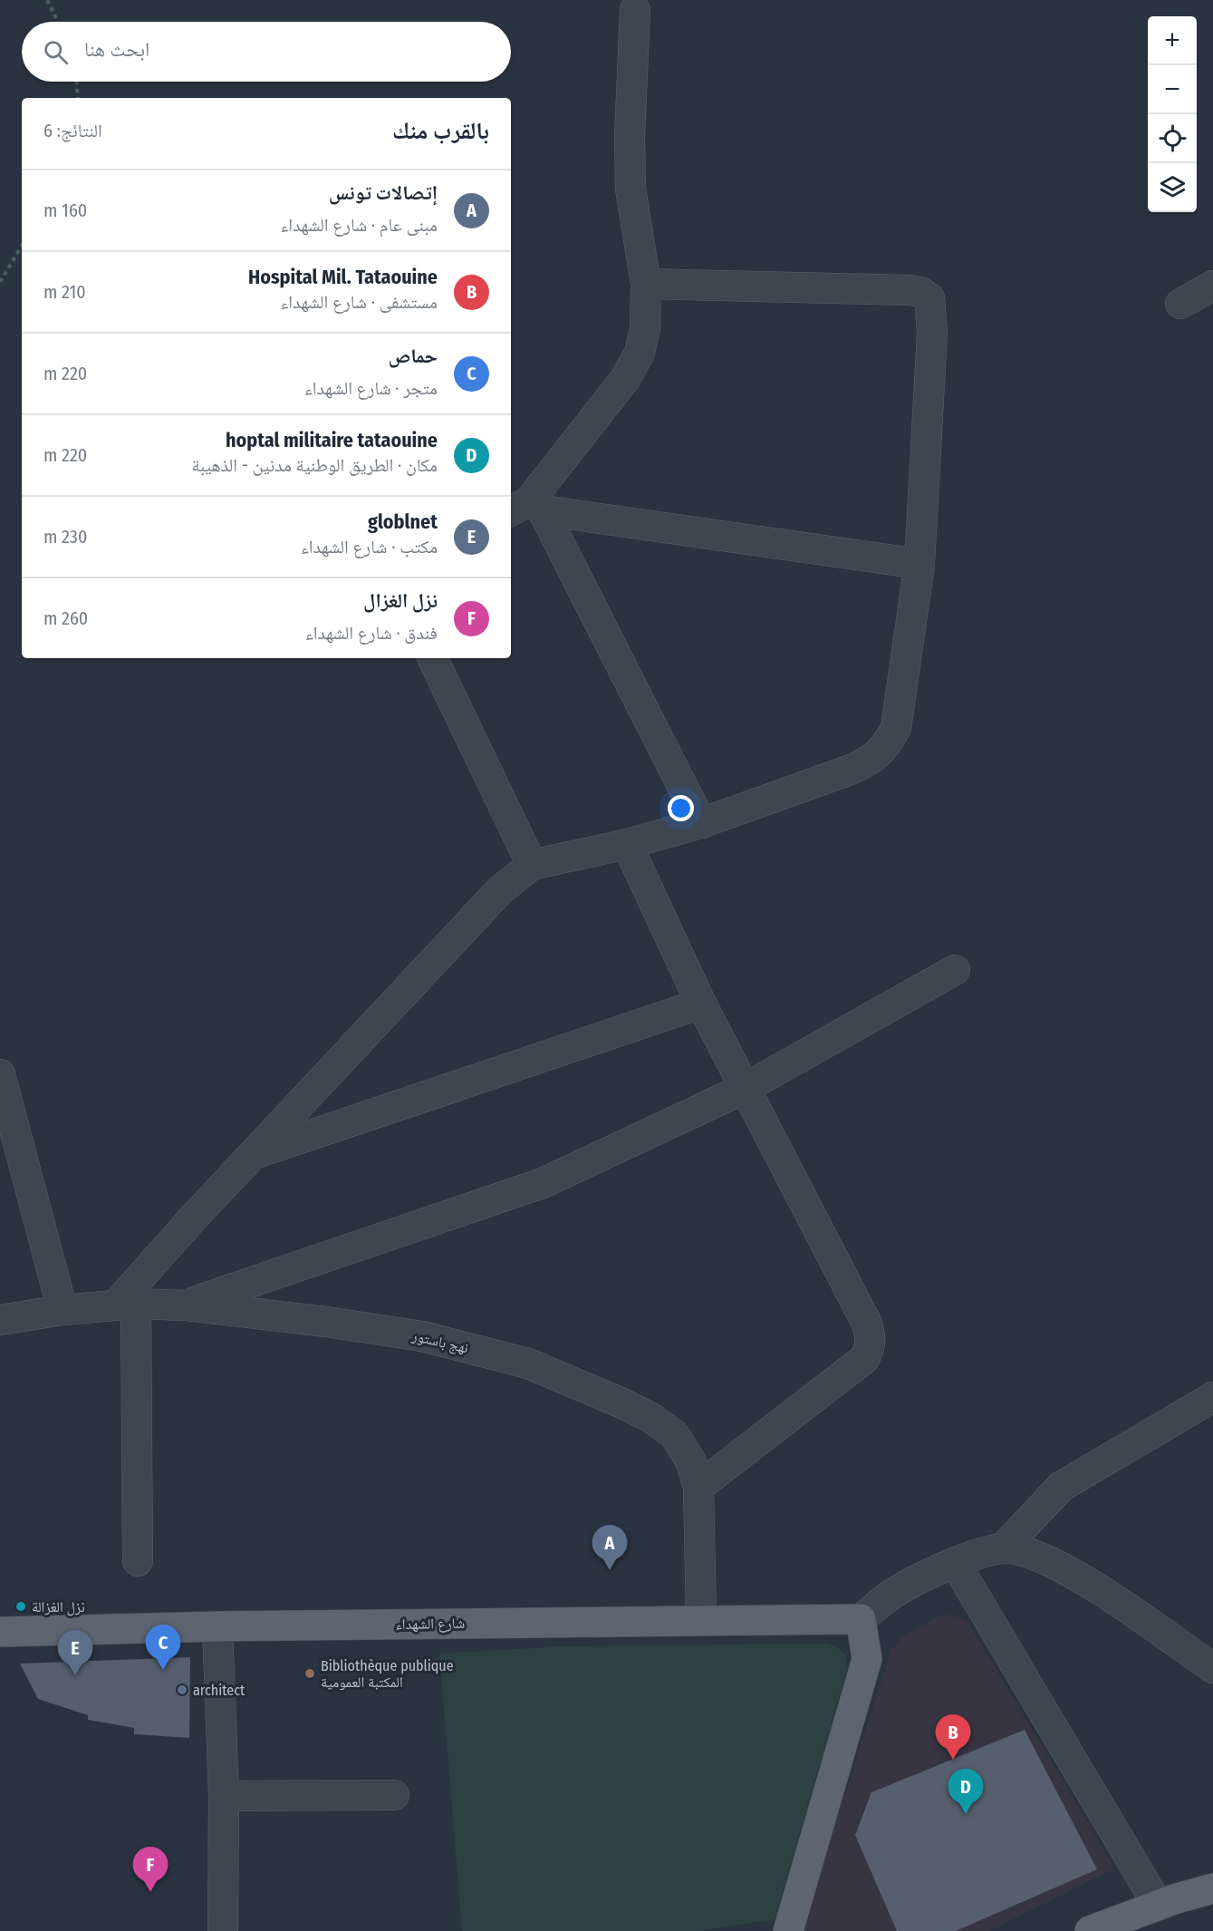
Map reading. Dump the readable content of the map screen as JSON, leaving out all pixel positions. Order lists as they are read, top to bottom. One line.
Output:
{"streets":{"main road":["شارع الشهداء"],"street":["نهج باستور"]},"crossings":[["نهج باستور","شارع الشهداء"]],"places":["نزل الغزالة","Bibliothèque publique المكتبة العمومية","architect"],"page":{"map_buttons":["+","−"],"search":"ابحث هنا","heading":["بالقرب منك","النتائج: 6"],"list":[{"mark":"A","name":"إتصالات تونس","note":"مبنى عام · شارع الشهداء","value":"160 m"},{"mark":"B","name":"Hospital Mil. Tataouine","note":"مستشفى · شارع الشهداء","value":"210 m"},{"mark":"C","name":"حماص","note":"متجر · شارع الشهداء","value":"220 m"},{"mark":"D","name":"hoptal militaire tataouine","note":"مكان · الطريق الوطنية مدنين - الذهيبة","value":"220 m"},{"mark":"E","name":"globlnet","note":"مكتب · شارع الشهداء","value":"230 m"},{"mark":"F","name":"نزل الغزال","note":"فندق · شارع الشهداء","value":"260 m"}],"pins":["A","C","E","B","D","F"]}}
